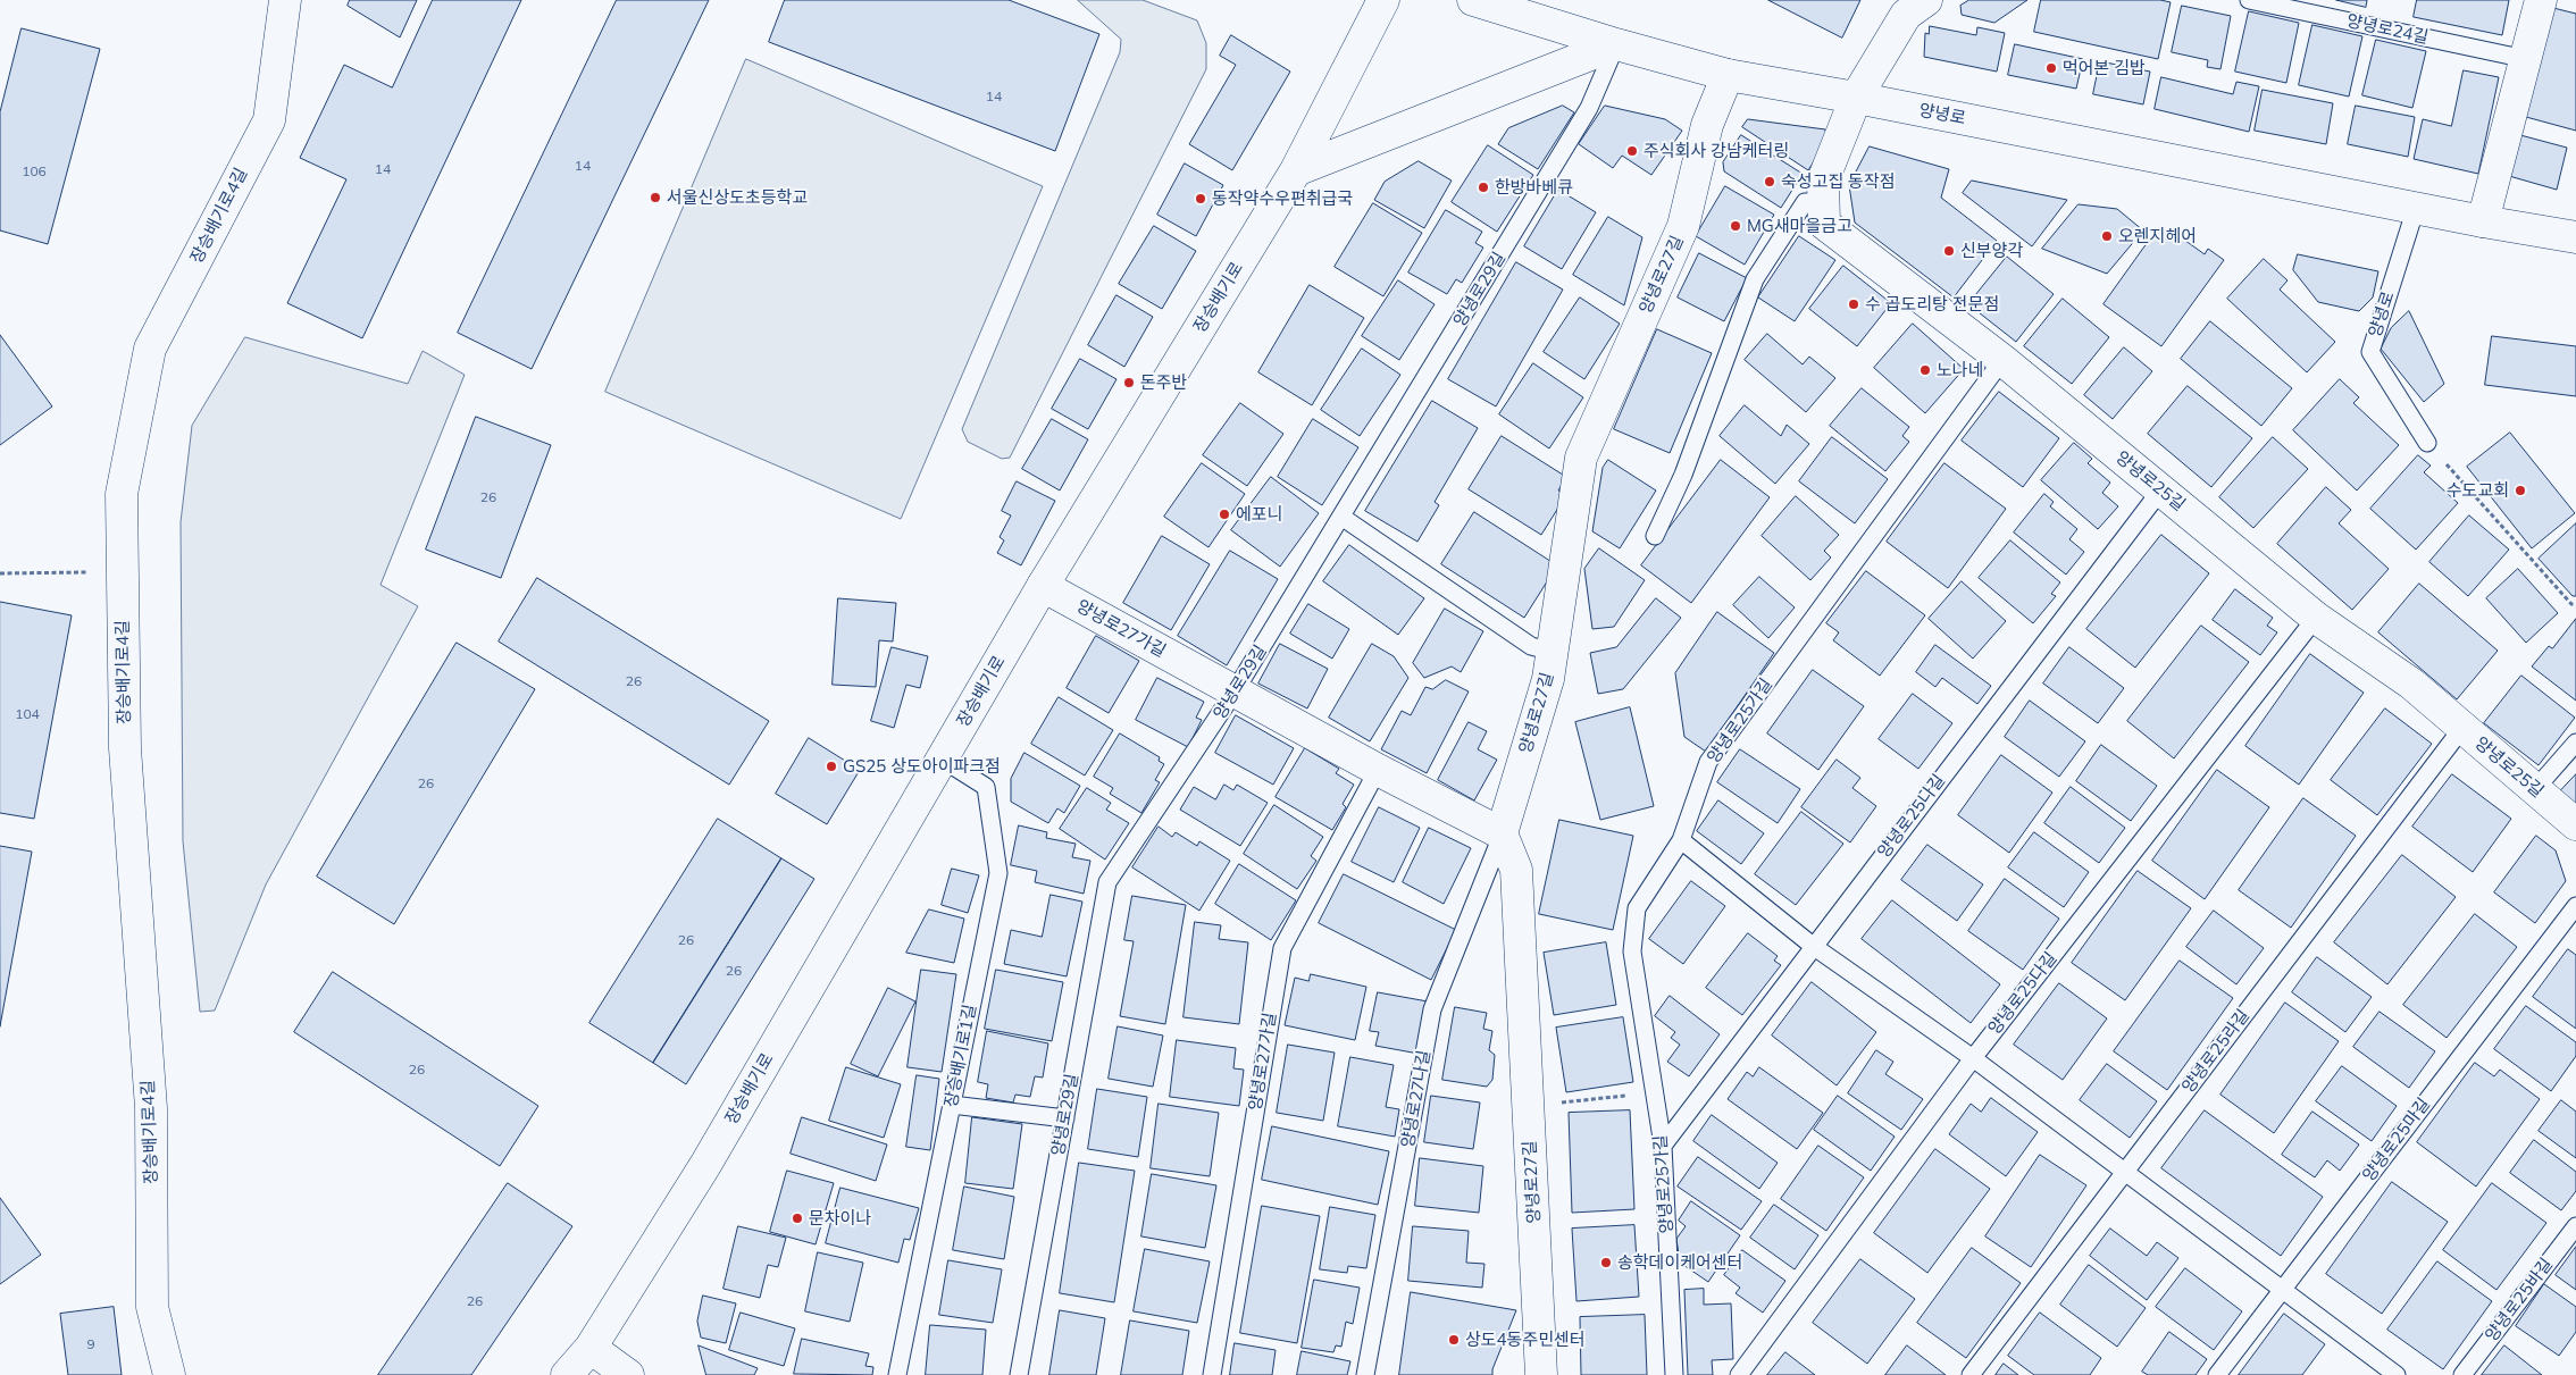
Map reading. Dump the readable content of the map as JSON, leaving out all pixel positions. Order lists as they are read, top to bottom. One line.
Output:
{"streets":{"street":["양녕로","장승배기로4길","양녕로27길","장승배기로","양녕로25길","양녕로27가길"],"lane":["양녕로24길","양녕로29길","양녕로25가길","양녕로25나길","양녕로25다길","양녕로25라길","장승배기로1길","양녕로27나길","양녕로25마길","양녕로25바길"]},"crossings":[["양녕로","양녕로27길"],["양녕로","양녕로29길"],["양녕로","양녕로25길"],["양녕로27길","양녕로27가길"],["양녕로27길","양녕로27나길"],["양녕로29길","양녕로27가길"],["장승배기로","양녕로27가길"],["장승배기로","장승배기로1길"],["양녕로25길","양녕로25가길"],["양녕로25길","양녕로25나길"],["양녕로25길","양녕로25다길"],["양녕로25길","양녕로25라길"],["양녕로27가길","양녕로27나길"],["양녕로25가길","양녕로25나길"]],"places":["먹어본 김밥","주식회사 강남케터링","숙성고집 동작점","한방바베큐","서울신상도초등학교","동작약수우편취급국","MG새마을금고","오렌지헤어","신부양각","수 곱도리탕 전문점","노나네","돈주반","수도교회","에포니","GS25 상도아이파크점","문차이나","송학데이케어센터","상도4동주민센터"],"house_numbers":["14","14","14","106","26","26","104","26","26","26","26","26","9"]}
